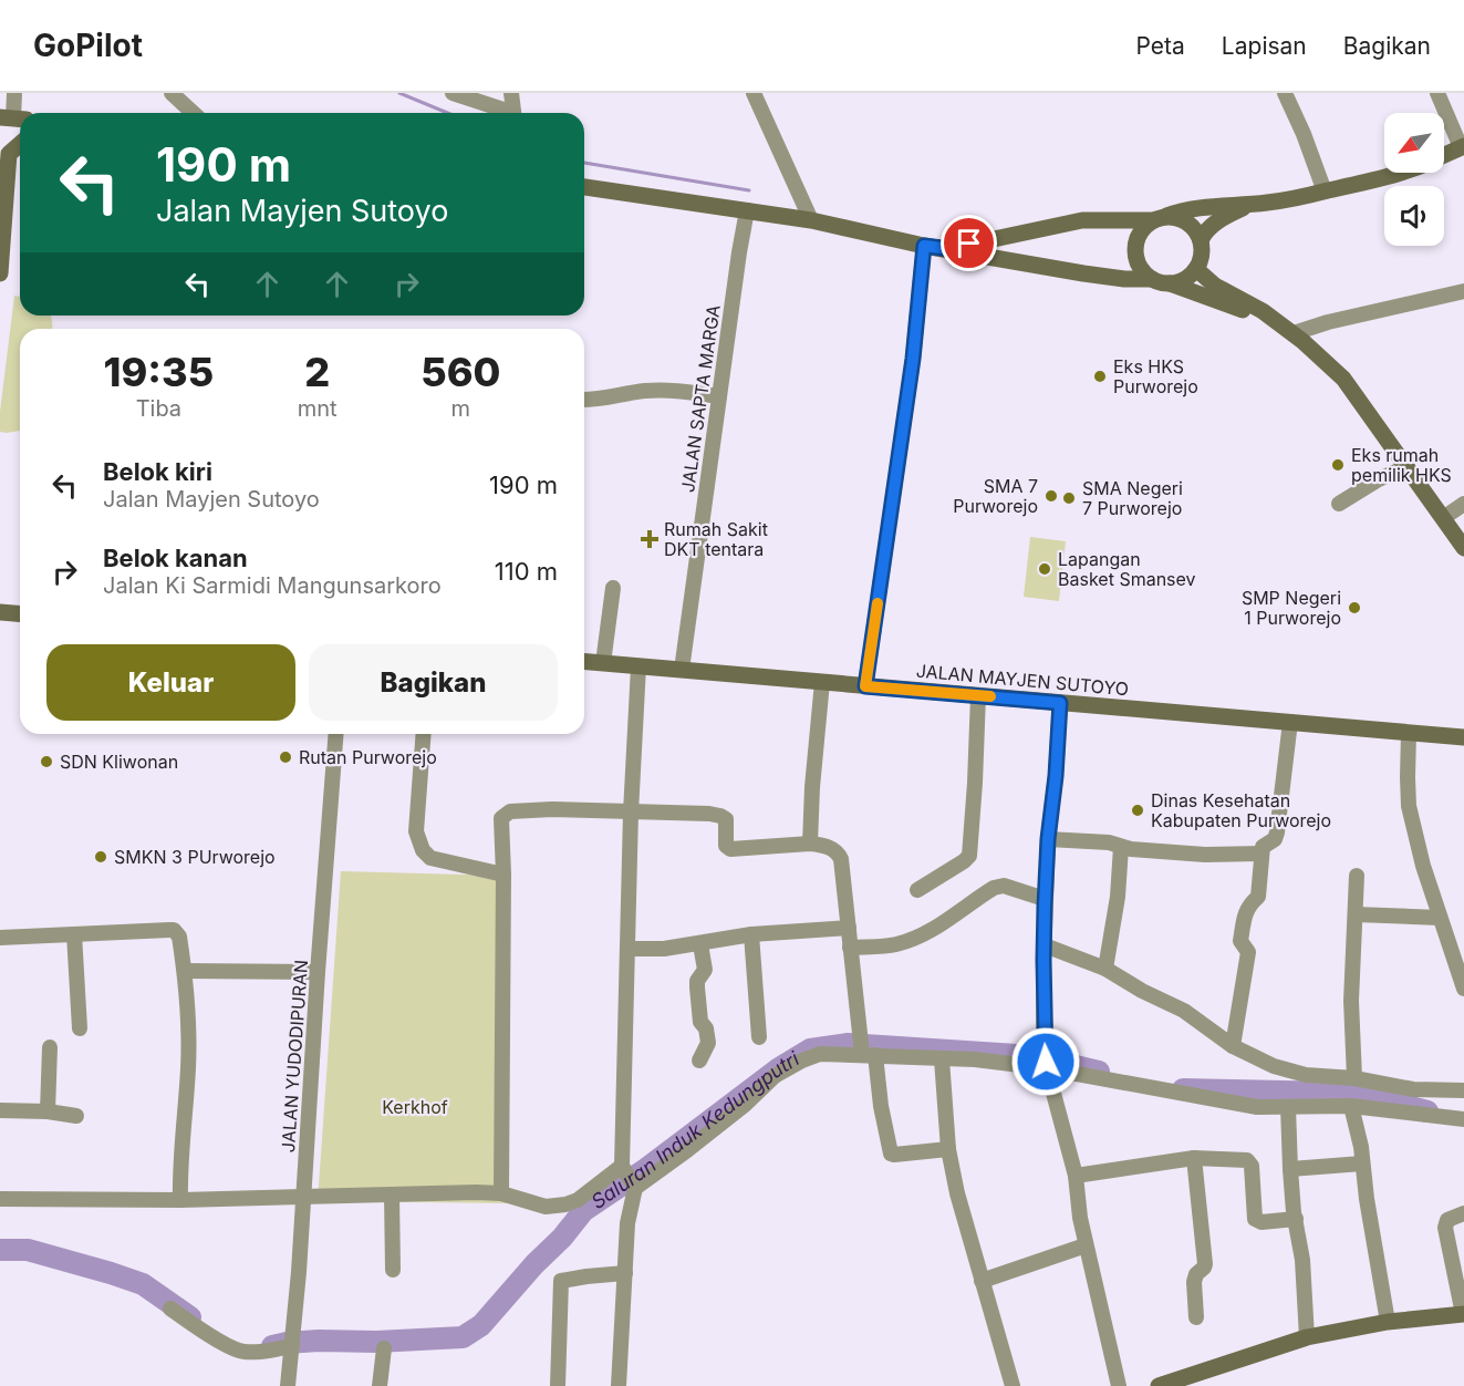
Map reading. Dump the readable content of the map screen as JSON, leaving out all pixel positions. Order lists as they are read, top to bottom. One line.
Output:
{"streets":{"main road":["JALAN MAYJEN SUTOYO"],"street":["JALAN SAPTA MARGA","JALAN YUDODIPURAN"]},"crossings":[["JALAN SAPTA MARGA","JALAN MAYJEN SUTOYO"]],"water":["Saluran Induk Kedungputri"],"parks":["Kerkhof"],"places":{"other":["Eks HKS Purworejo","Eks rumah pemilik HKS","SMA 7 Purworejo","SMA Negeri 7 Purworejo","Lapangan Basket Smansev","SMP Negeri 1 Purworejo","Rutan Purworejo","SDN Kliwonan","Dinas Kesehatan Kabupaten Purworejo","SMKN 3 PUrworejo"],"health":["Rumah Sakit DKT tentara"]},"north":"bottom left","page":{"header":"GoPilot","nav":["Peta","Lapisan","Bagikan"],"turn":["190 m","Jalan Mayjen Sutoyo"],"eta":["19:35","Tiba","2","mnt","560","m"],"list":[{"name":"Belok kiri","note":"Jalan Mayjen Sutoyo","value":"190 m"},{"name":"Belok kanan","note":"Jalan Ki Sarmidi Mangunsarkoro","value":"110 m"}],"buttons":["Keluar","Bagikan"]}}
